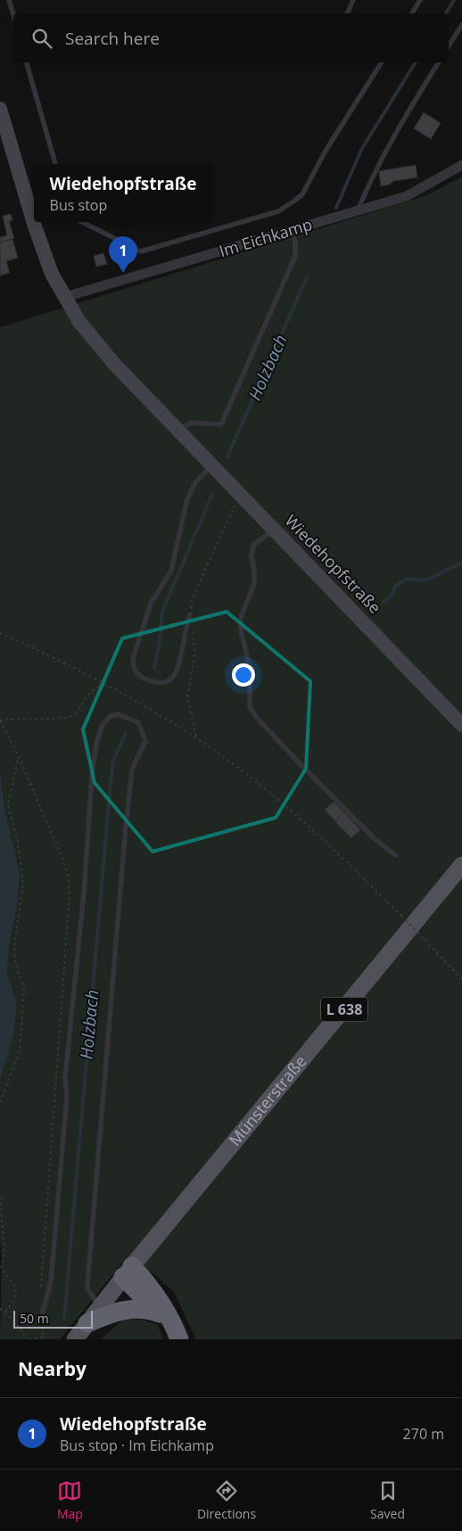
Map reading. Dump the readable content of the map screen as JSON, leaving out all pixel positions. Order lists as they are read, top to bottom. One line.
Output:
{"streets":{"main road":["Wiedehopfstraße","L 638","Münsterstraße"],"street":["Im Eichkamp"]},"crossings":[["Im Eichkamp","Wiedehopfstraße"]],"water":["Holzbach"],"scale_bar":"50 m","page":{"search":"Search here","popup":["Wiedehopfstraße","Bus stop"],"pins":"1","scale":"50 m","heading":"Nearby","list":[{"mark":"1","name":"Wiedehopfstraße","note":"Bus stop · Im Eichkamp","value":"270 m"}],"nav":["Map","Directions","Saved"]}}
